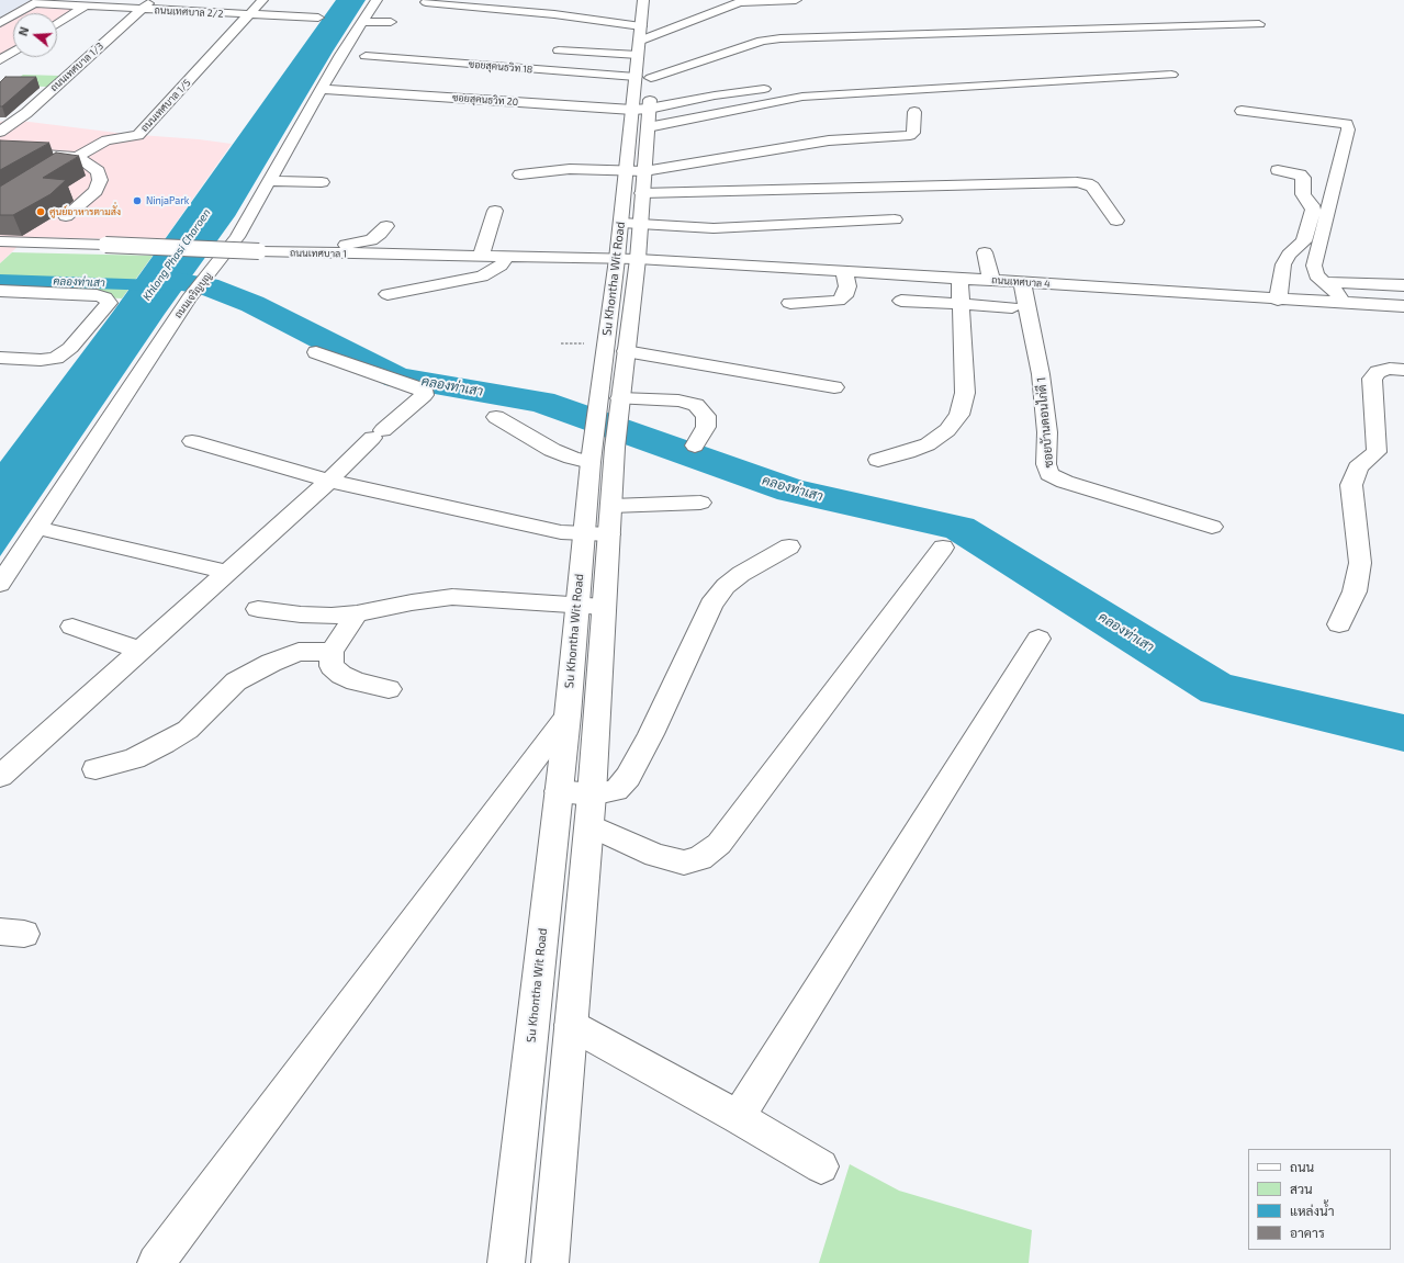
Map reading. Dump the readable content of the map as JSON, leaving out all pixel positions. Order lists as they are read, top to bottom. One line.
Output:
{"streets":{"street":["ถนนเทศบาล 2/2","ถนนเทศบาล 1/3","ซอยสุคนธวิท 18","ซอยสุคนธวิท 20","ถนนเทศบาล 1/5","ถนนเทศบาล 1","Su Khontha Wit Road","ถนนเทศบาล 4","ถนนเจริญบุญ","ซอยบัานดอนไก่ดี 1"]},"crossings":[["ถนนเทศบาล 2/2","ถนนเทศบาล 1/3"],["ถนนเทศบาล 2/2","ถนนเทศบาล 1/5"],["ซอยสุคนธวิท 18","Su Khontha Wit Road"],["ซอยสุคนธวิท 20","Su Khontha Wit Road"],["ซอยสุคนธวิท 20","ถนนเจริญบุญ"],["ถนนเทศบาล 1","Su Khontha Wit Road"],["ถนนเทศบาล 1","ถนนเทศบาล 4"],["Su Khontha Wit Road","ถนนเทศบาล 4"],["ถนนเทศบาล 4","ซอยบัานดอนไก่ดี 1"]],"water":["Khlong Phasi Charoen","คลองท่าเสา"],"places":["NinjaPark","ศูนย์อาหารตามสั่ง"],"legend":["ถนน","สวน","แหล่งน้ำ","อาคาร"],"north":"left"}
